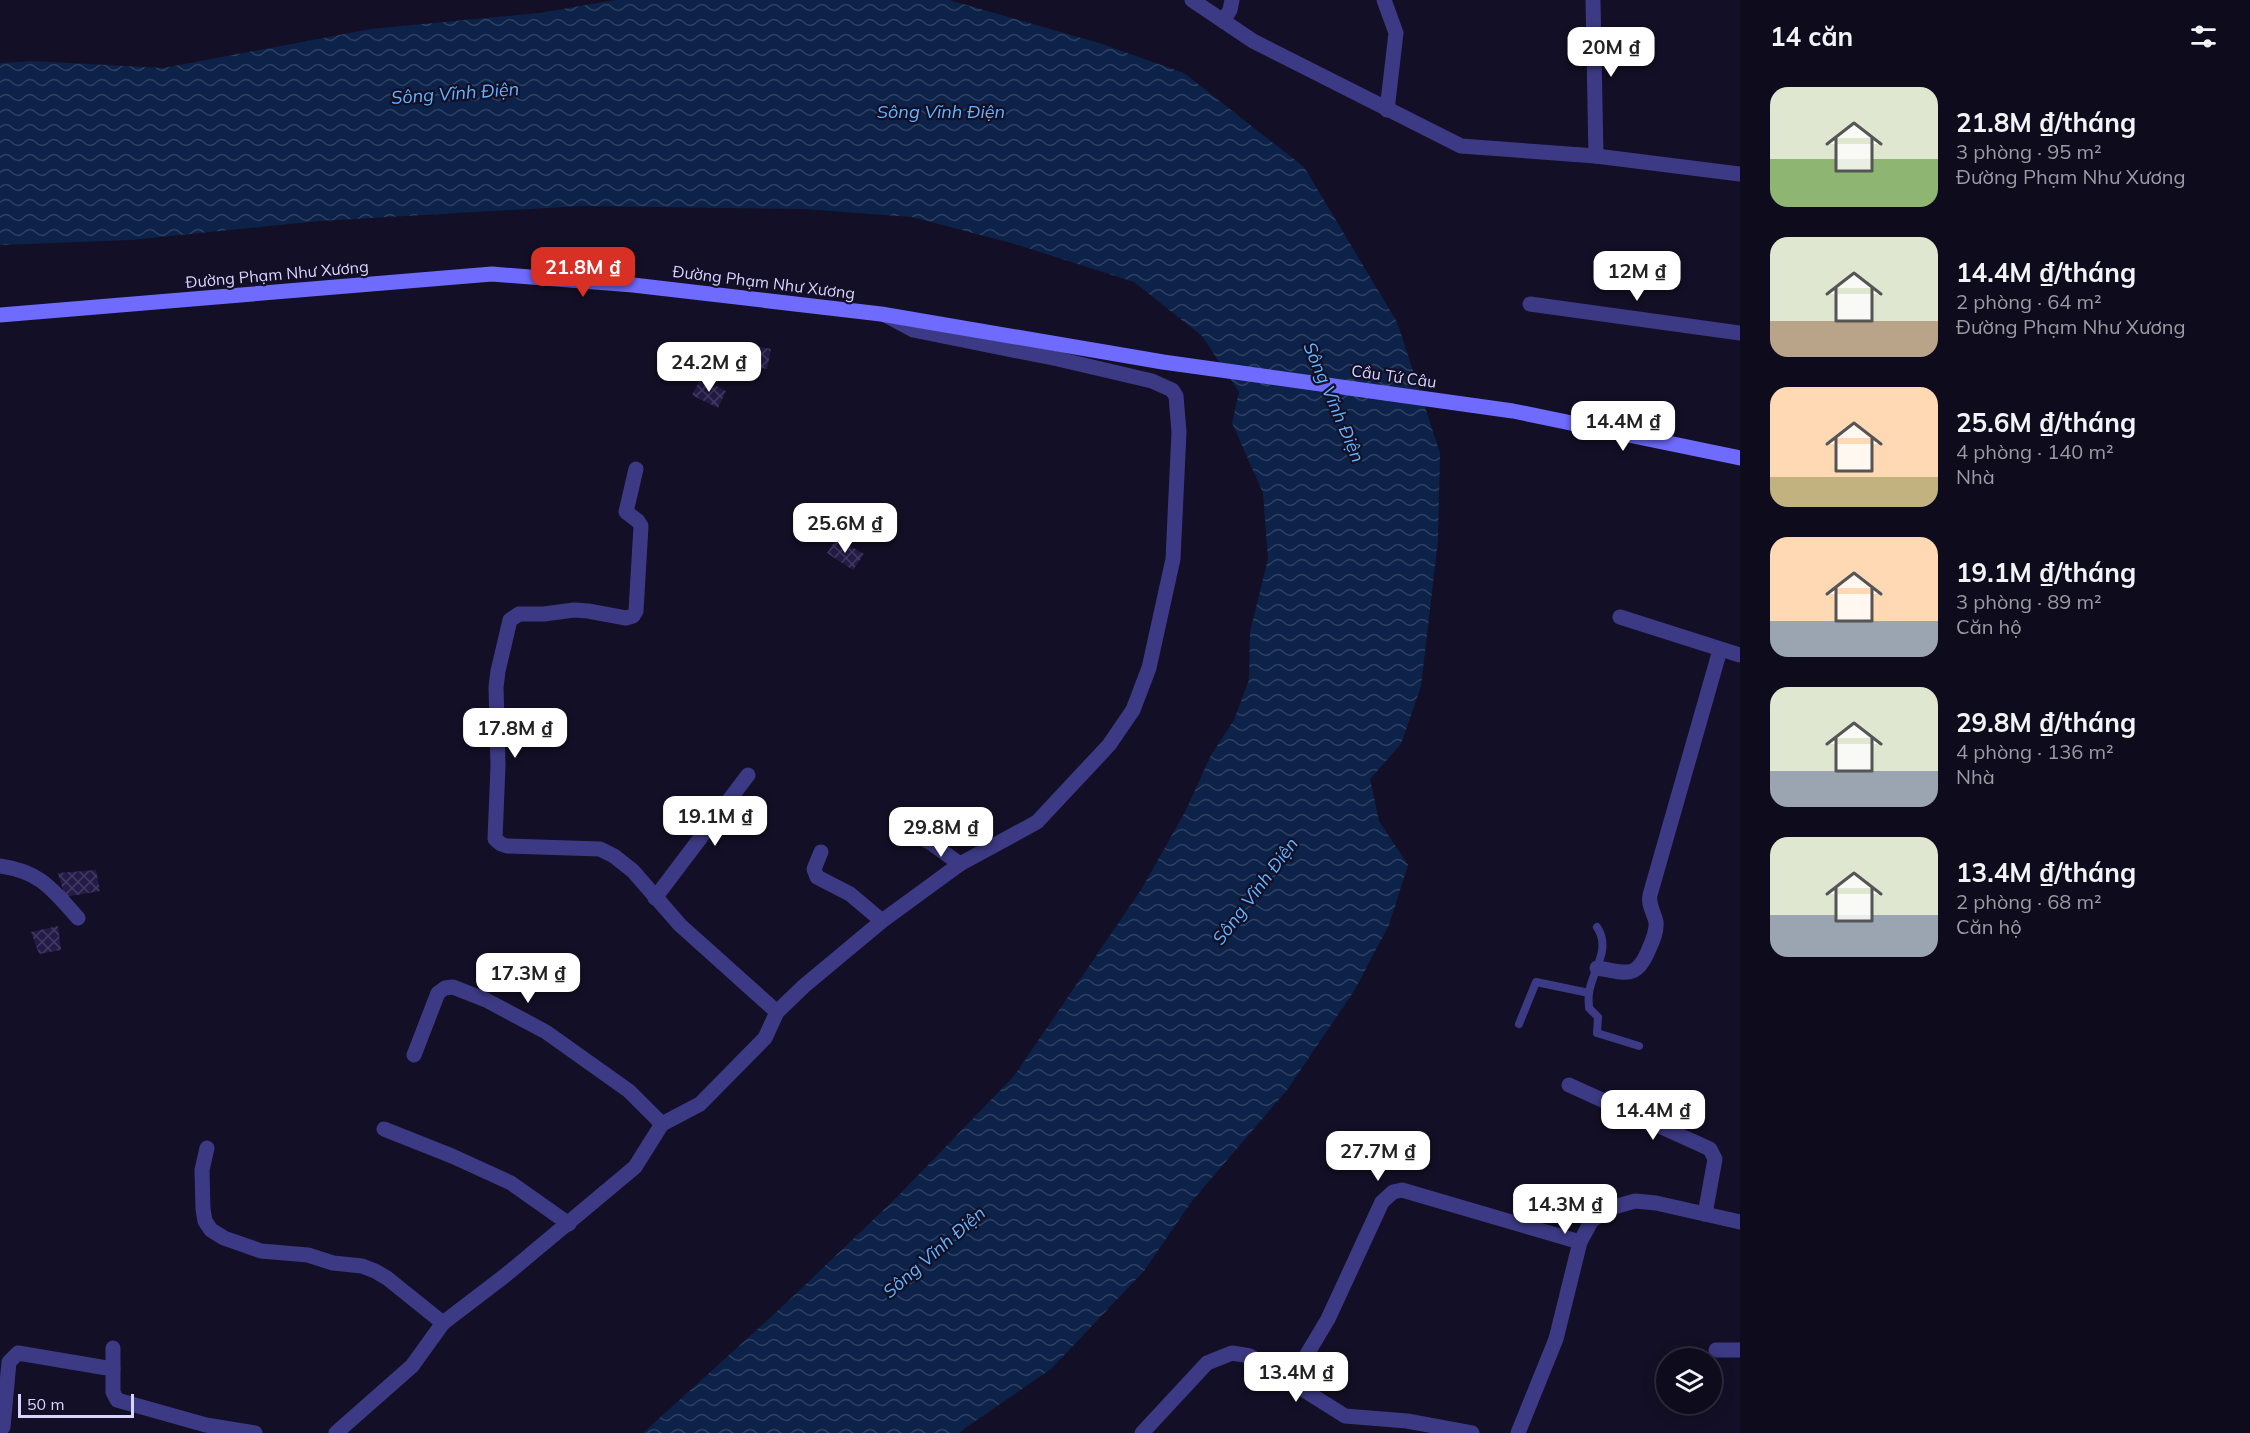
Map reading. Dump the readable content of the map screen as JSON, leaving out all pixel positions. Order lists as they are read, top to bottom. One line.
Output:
{"streets":{"main road":["Đường Phạm Như Xương","Cầu Tứ Câu"]},"crossings":[["Đường Phạm Như Xương","Cầu Tứ Câu"]],"water":["Sông Vĩnh Điện"],"scale_bar":"50 m","page":{"heading":"14 căn","price":["20M ₫","21.8M ₫","12M ₫","24.2M ₫","14.4M ₫","25.6M ₫","17.8M ₫","19.1M ₫","29.8M ₫","17.3M ₫","14.4M ₫","27.7M ₫","14.3M ₫","13.4M ₫"],"list":[{"name":"21.8M ₫/tháng","note":"3 phòng · 95 m² · Đường Phạm Như Xương"},{"name":"14.4M ₫/tháng","note":"2 phòng · 64 m² · Đường Phạm Như Xương"},{"name":"25.6M ₫/tháng","note":"4 phòng · 140 m² · Nhà"},{"name":"19.1M ₫/tháng","note":"3 phòng · 89 m² · Căn hộ"},{"name":"29.8M ₫/tháng","note":"4 phòng · 136 m² · Nhà"},{"name":"13.4M ₫/tháng","note":"2 phòng · 68 m² · Căn hộ"}],"scale":"50 m"}}
